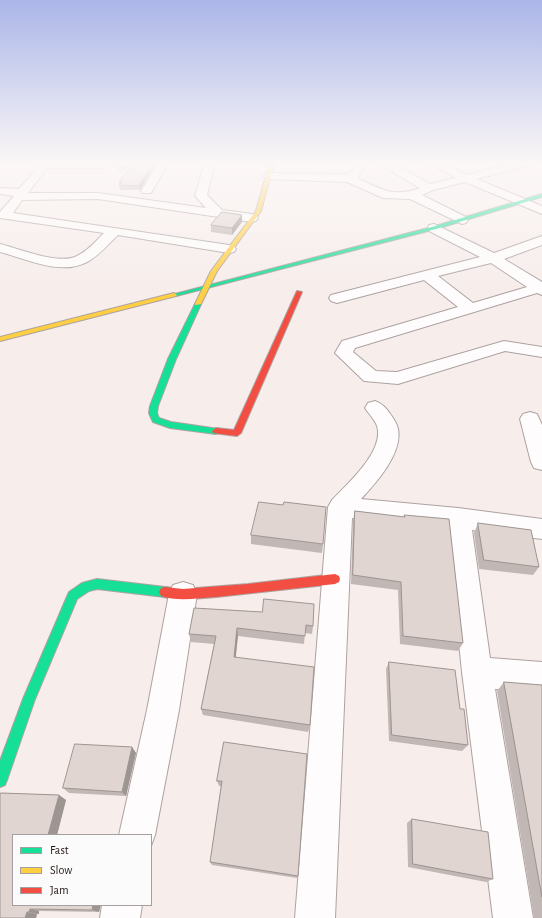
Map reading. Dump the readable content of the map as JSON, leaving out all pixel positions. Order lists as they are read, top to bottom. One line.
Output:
{"legend":["Fast","Slow","Jam"]}
